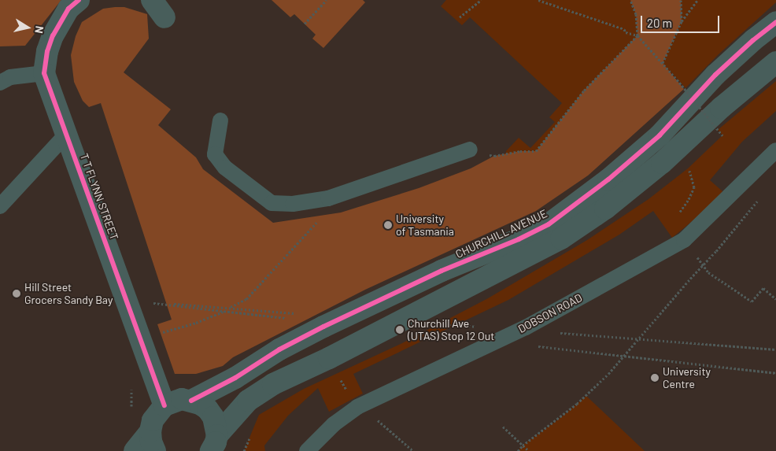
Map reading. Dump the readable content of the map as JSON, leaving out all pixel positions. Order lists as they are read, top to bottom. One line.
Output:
{"streets":{"street":["T T FLYNN STREET","CHURCHILL AVENUE"],"lane":["DOBSON ROAD"]},"crossings":[["T T FLYNN STREET","CHURCHILL AVENUE"]],"places":["University of Tasmania","Hill Street Grocers Sandy Bay","Churchill Ave (UTAS) Stop 12 Out","University Centre"],"scale_bar":"20 m","north":"right"}
